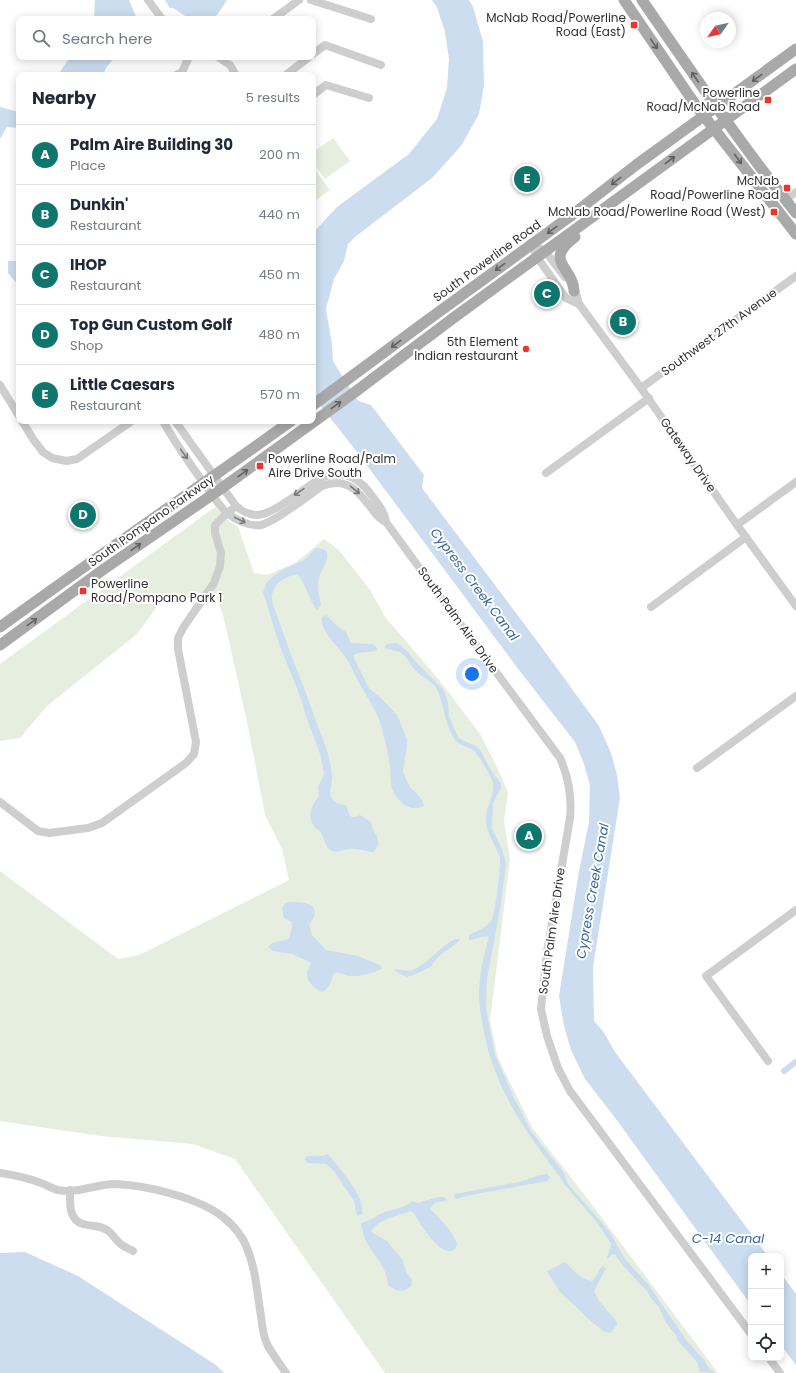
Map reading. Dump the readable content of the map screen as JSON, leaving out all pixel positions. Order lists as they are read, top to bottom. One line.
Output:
{"streets":{"main road":["South Powerline Road","South Pompano Parkway"],"street":["Southwest 27th Avenue","Gateway Drive","South Palm Aire Drive"]},"crossings":[["South Powerline Road","Gateway Drive"],["Southwest 27th Avenue","Gateway Drive"],["Gateway Drive","South Pompano Parkway"],["South Pompano Parkway","South Palm Aire Drive"]],"water":["Cypress Creek Canal","C-14 Canal"],"places":{"transit":["McNab Road/Powerline Road (East)","Powerline Road/McNab Road","McNab Road/Powerline Road","McNab Road/Powerline Road (West)","Powerline Road/Palm Aire Drive South","Powerline Road/Pompano Park 1"],"other":["5th Element Indian restaurant"]},"north":"bottom left","page":{"search":"Search here","heading":["Nearby","5 results"],"list":[{"mark":"A","name":"Palm Aire Building 30","note":"Place","value":"200 m"},{"mark":"B","name":"Dunkin'","note":"Restaurant","value":"440 m"},{"mark":"C","name":"IHOP","note":"Restaurant","value":"450 m"},{"mark":"D","name":"Top Gun Custom Golf","note":"Shop","value":"480 m"},{"mark":"E","name":"Little Caesars","note":"Restaurant","value":"570 m"}],"pins":["E","C","B","D","A"],"map_buttons":["+","−"]}}
